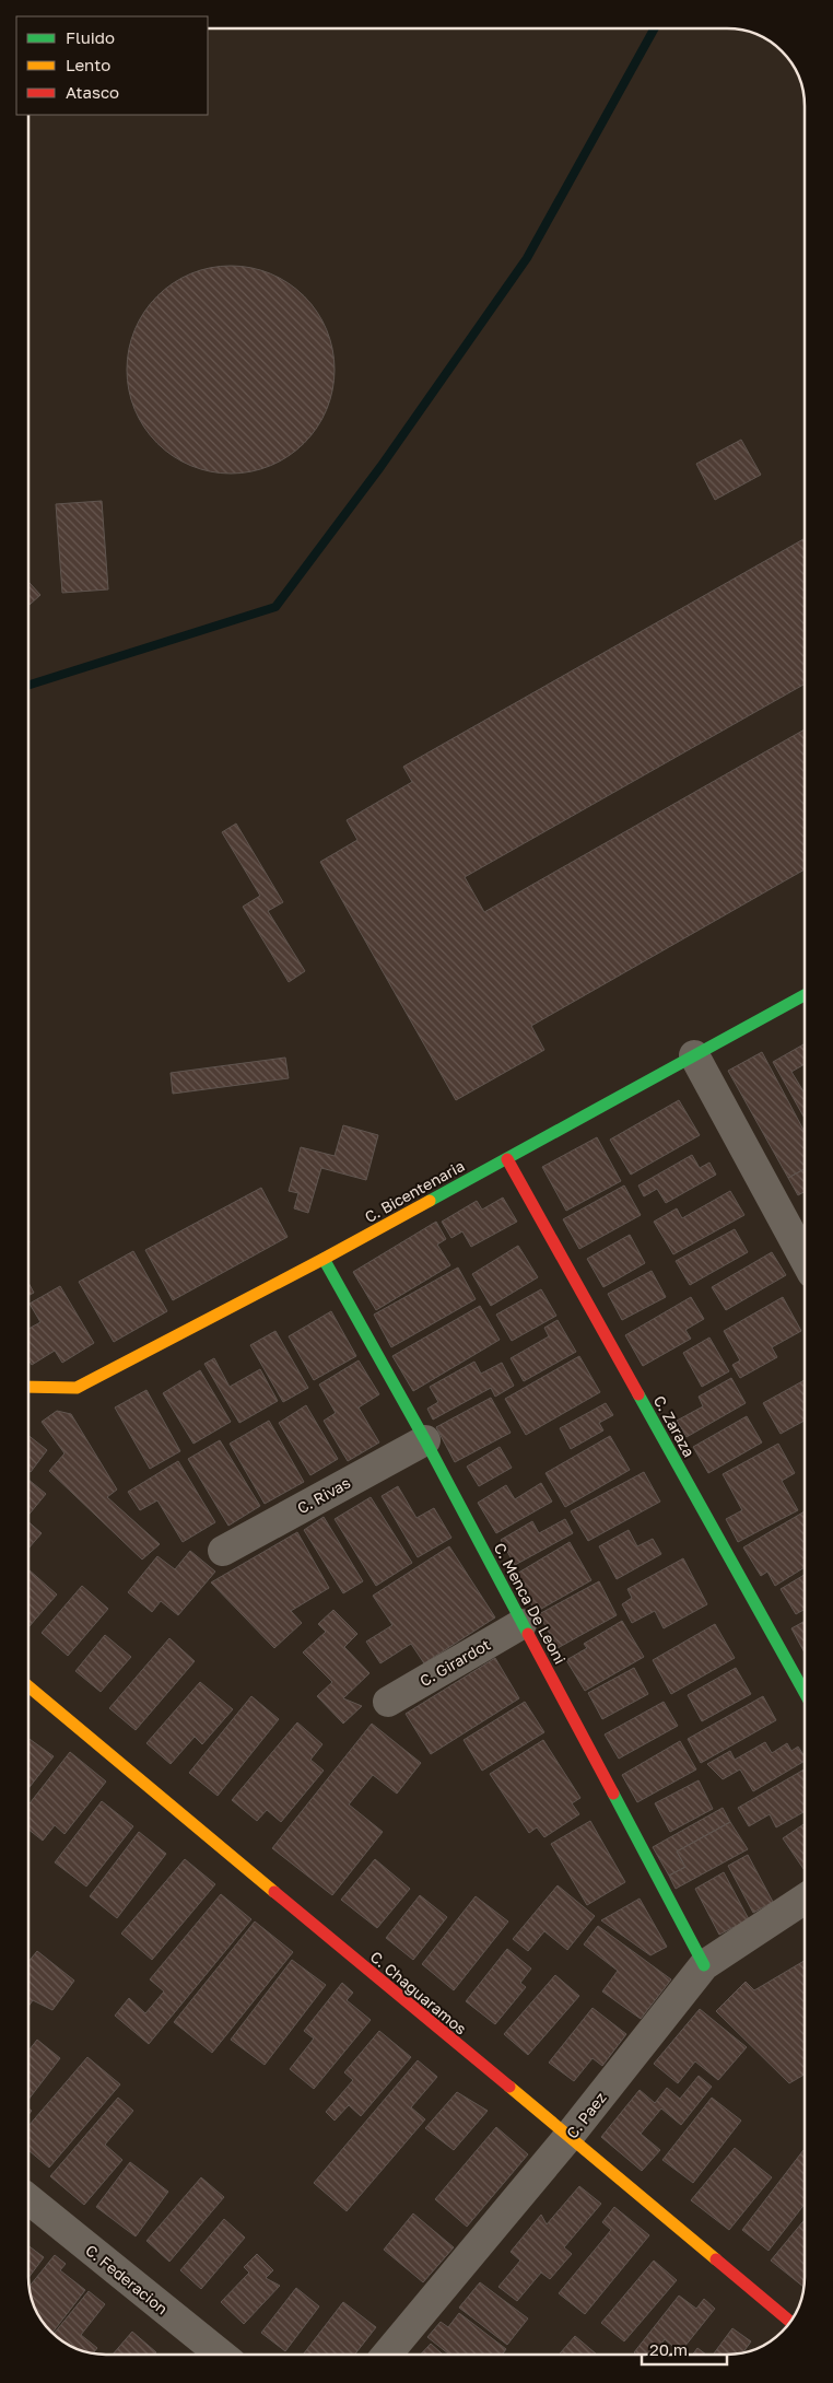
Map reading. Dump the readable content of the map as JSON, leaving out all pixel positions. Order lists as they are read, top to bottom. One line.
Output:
{"streets":{"street":["C. Bicentenaria","C. Zaraza","C. Rivas","C. Menca De Leoni","C. Girardot","C. Chaguaramos","C. Paez","C. Federacion"]},"crossings":[["C. Bicentenaria","C. Zaraza"],["C. Bicentenaria","C. Menca De Leoni"],["C. Rivas","C. Menca De Leoni"],["C. Menca De Leoni","C. Girardot"],["C. Menca De Leoni","C. Paez"],["C. Chaguaramos","C. Paez"]],"legend":["Fluido","Lento","Atasco"],"scale_bar":"20 m"}
